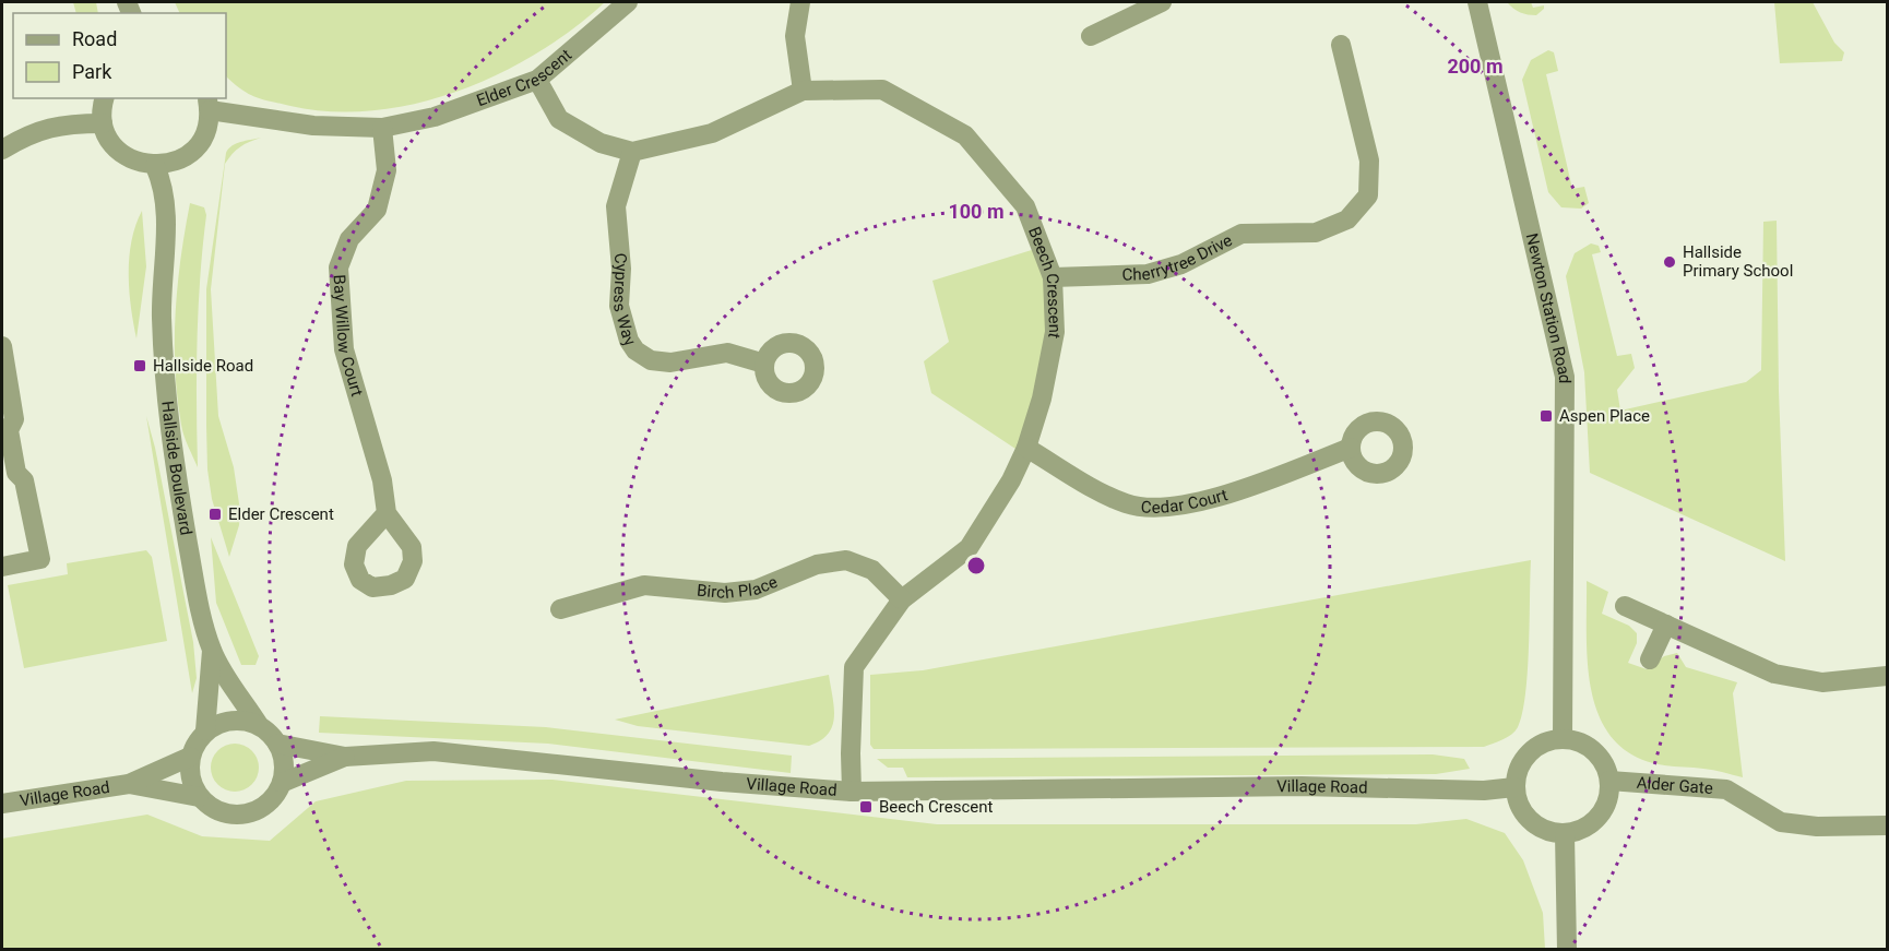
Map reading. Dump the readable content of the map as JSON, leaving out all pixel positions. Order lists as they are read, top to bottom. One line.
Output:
{"streets":{"street":["Elder Crescent","Cherrytree Drive","Beech Crescent","Cypress Way","Newton Station Road","Bay Willow Court","Hallside Boulevard","Cedar Court","Birch Place","Alder Gate","Village Road"]},"crossings":[["Elder Crescent","Beech Crescent"],["Elder Crescent","Bay Willow Court"],["Cherrytree Drive","Beech Crescent"],["Beech Crescent","Cypress Way"],["Beech Crescent","Cedar Court"],["Beech Crescent","Birch Place"],["Beech Crescent","Village Road"],["Newton Station Road","Alder Gate"],["Newton Station Road","Village Road"],["Hallside Boulevard","Village Road"],["Alder Gate","Village Road"]],"places":{"other":["Hallside Primary School"],"transit":["Hallside Road","Aspen Place","Elder Crescent","Beech Crescent"]},"legend":["Road","Park"],"rings":["200 m","100 m"]}
